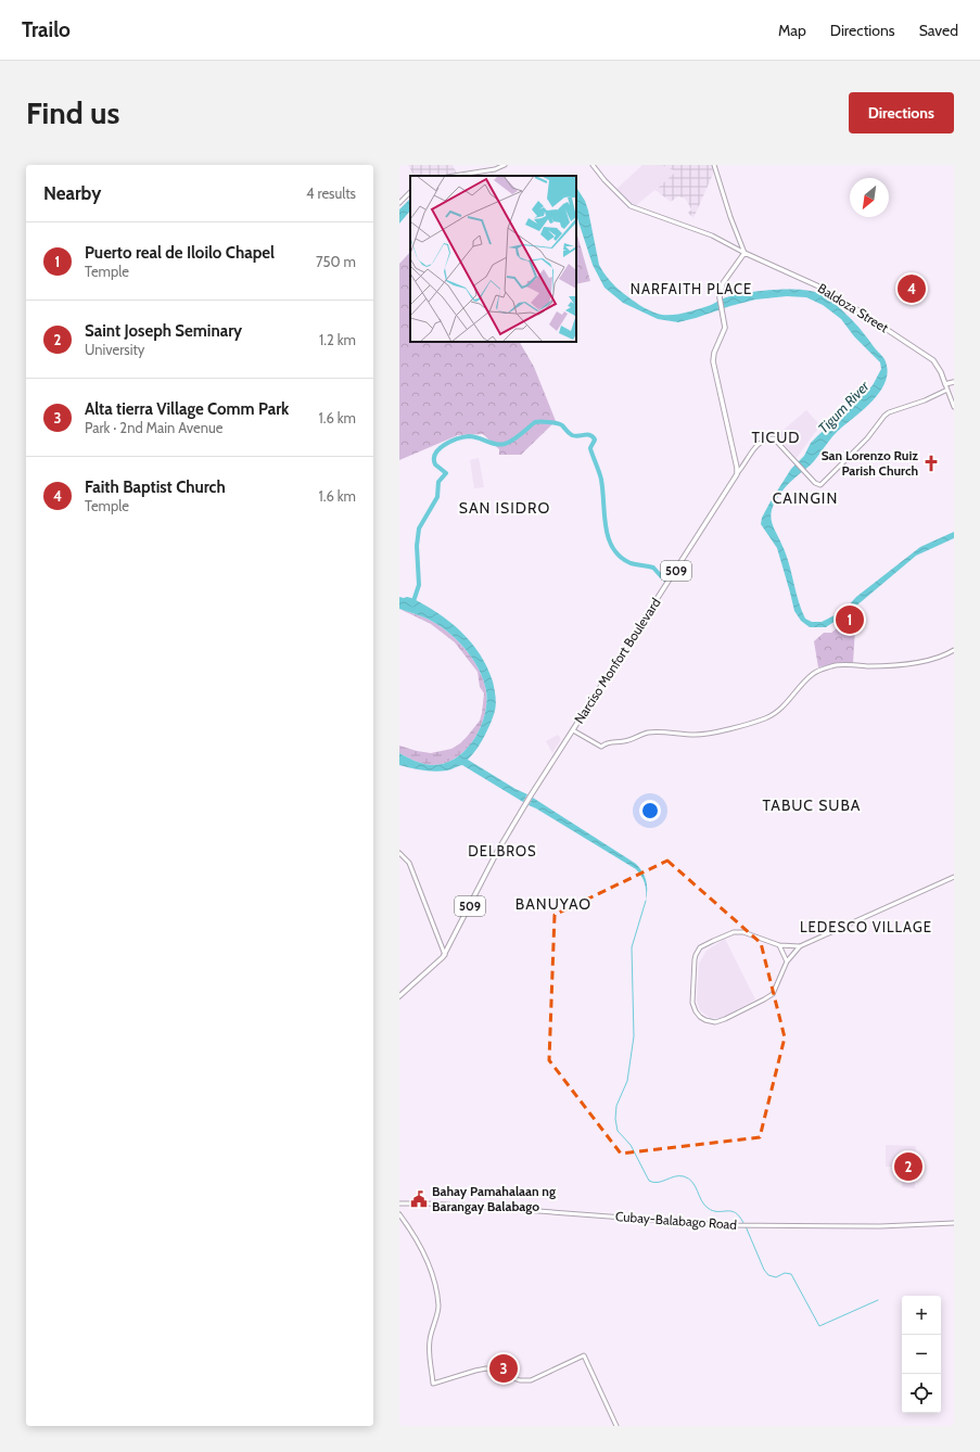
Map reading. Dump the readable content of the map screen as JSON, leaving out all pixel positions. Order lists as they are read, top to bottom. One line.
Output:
{"streets":{"main road":["Baldoza Street","509","Narciso Monfort Boulevard"],"street":["Cubay-Balabago Road"]},"districts":["NARFAITH PLACE","TICUD","CAINGIN","SAN ISIDRO","TABUC SUBA","DELBROS","BANUYAO","LEDESCO VILLAGE"],"water":["Tigum River"],"places":{"church":["San Lorenzo Ruiz Parish Church"],"public building":["Bahay Pamahalaan ng Barangay Balabago"]},"north":"bottom left","page":{"header":"Trailo","nav":["Map","Directions","Saved"],"buttons":"Directions","title":"Find us","heading":["Nearby","4 results"],"list":[{"mark":"1","name":"Puerto real de Iloilo Chapel","note":"Temple","value":"750 m"},{"mark":"2","name":"Saint Joseph Seminary","note":"University","value":"1.2 km"},{"mark":"3","name":"Alta tierra Village Comm Park","note":"Park · 2nd Main Avenue","value":"1.6 km"},{"mark":"4","name":"Faith Baptist Church","note":"Temple","value":"1.6 km"}],"pins":["4","1","2","3"],"map_buttons":["+","−"]}}
